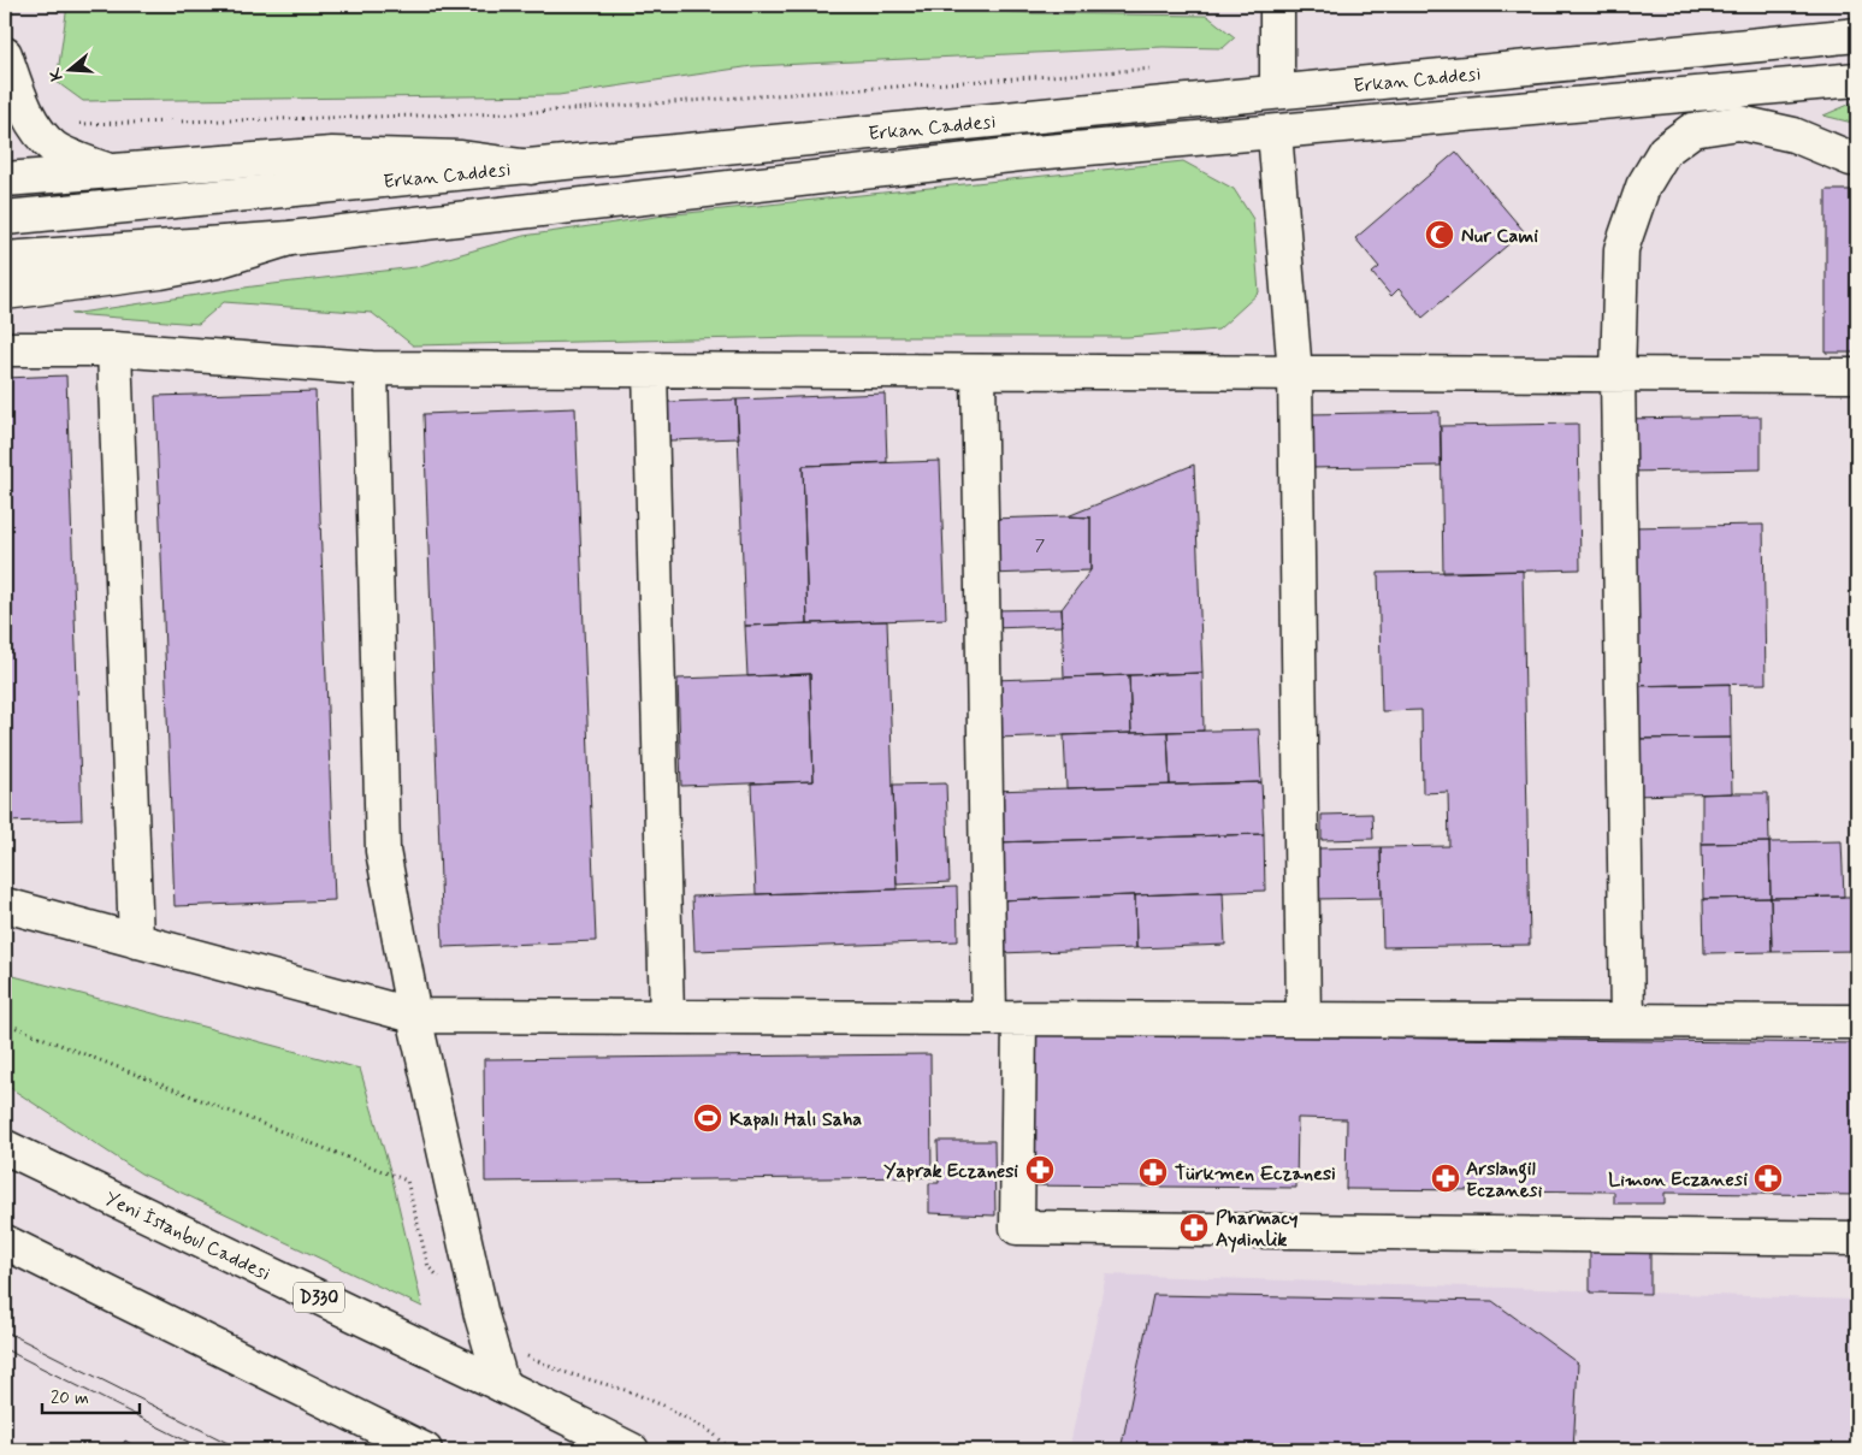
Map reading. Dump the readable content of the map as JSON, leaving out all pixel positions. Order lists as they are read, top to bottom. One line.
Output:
{"streets":{"main road":["Erkan Caddesi","Yeni İstanbul Caddesi","D330"]},"places":{"mosque":["Nur Cami"],"sports":["Kapalı Halı Saha"],"pharmacy":["Yaprak Eczanesi","Türkmen Eczanesi","Arslangil Eczanesi","Limon Eczanesi","Pharmacy Aydinlik"]},"house_numbers":["7"],"scale_bar":"20 m","north":"left"}
